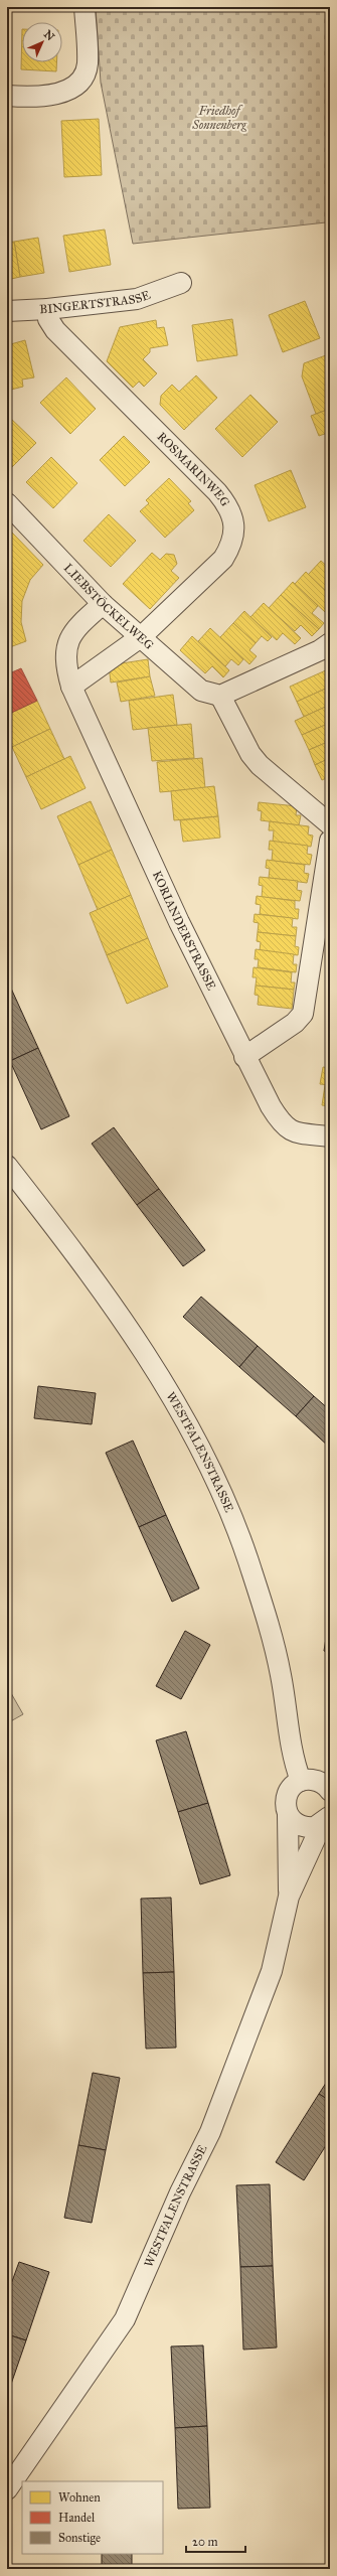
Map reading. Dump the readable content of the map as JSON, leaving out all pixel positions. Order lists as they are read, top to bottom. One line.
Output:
{"streets":{"street":["BINGERTSTRASSE","ROSMARINWEG","LIEBSTÖCKELWEG","KORIANDERSTRASSE","WESTFALENSTRASSE"]},"crossings":[["BINGERTSTRASSE","ROSMARINWEG"],["ROSMARINWEG","LIEBSTÖCKELWEG"],["LIEBSTÖCKELWEG","KORIANDERSTRASSE"]],"parks":["Friedhof Sonnenberg"],"legend":["Wohnen","Handel","Sonstige"],"scale_bar":"20 m","north":"top right"}
